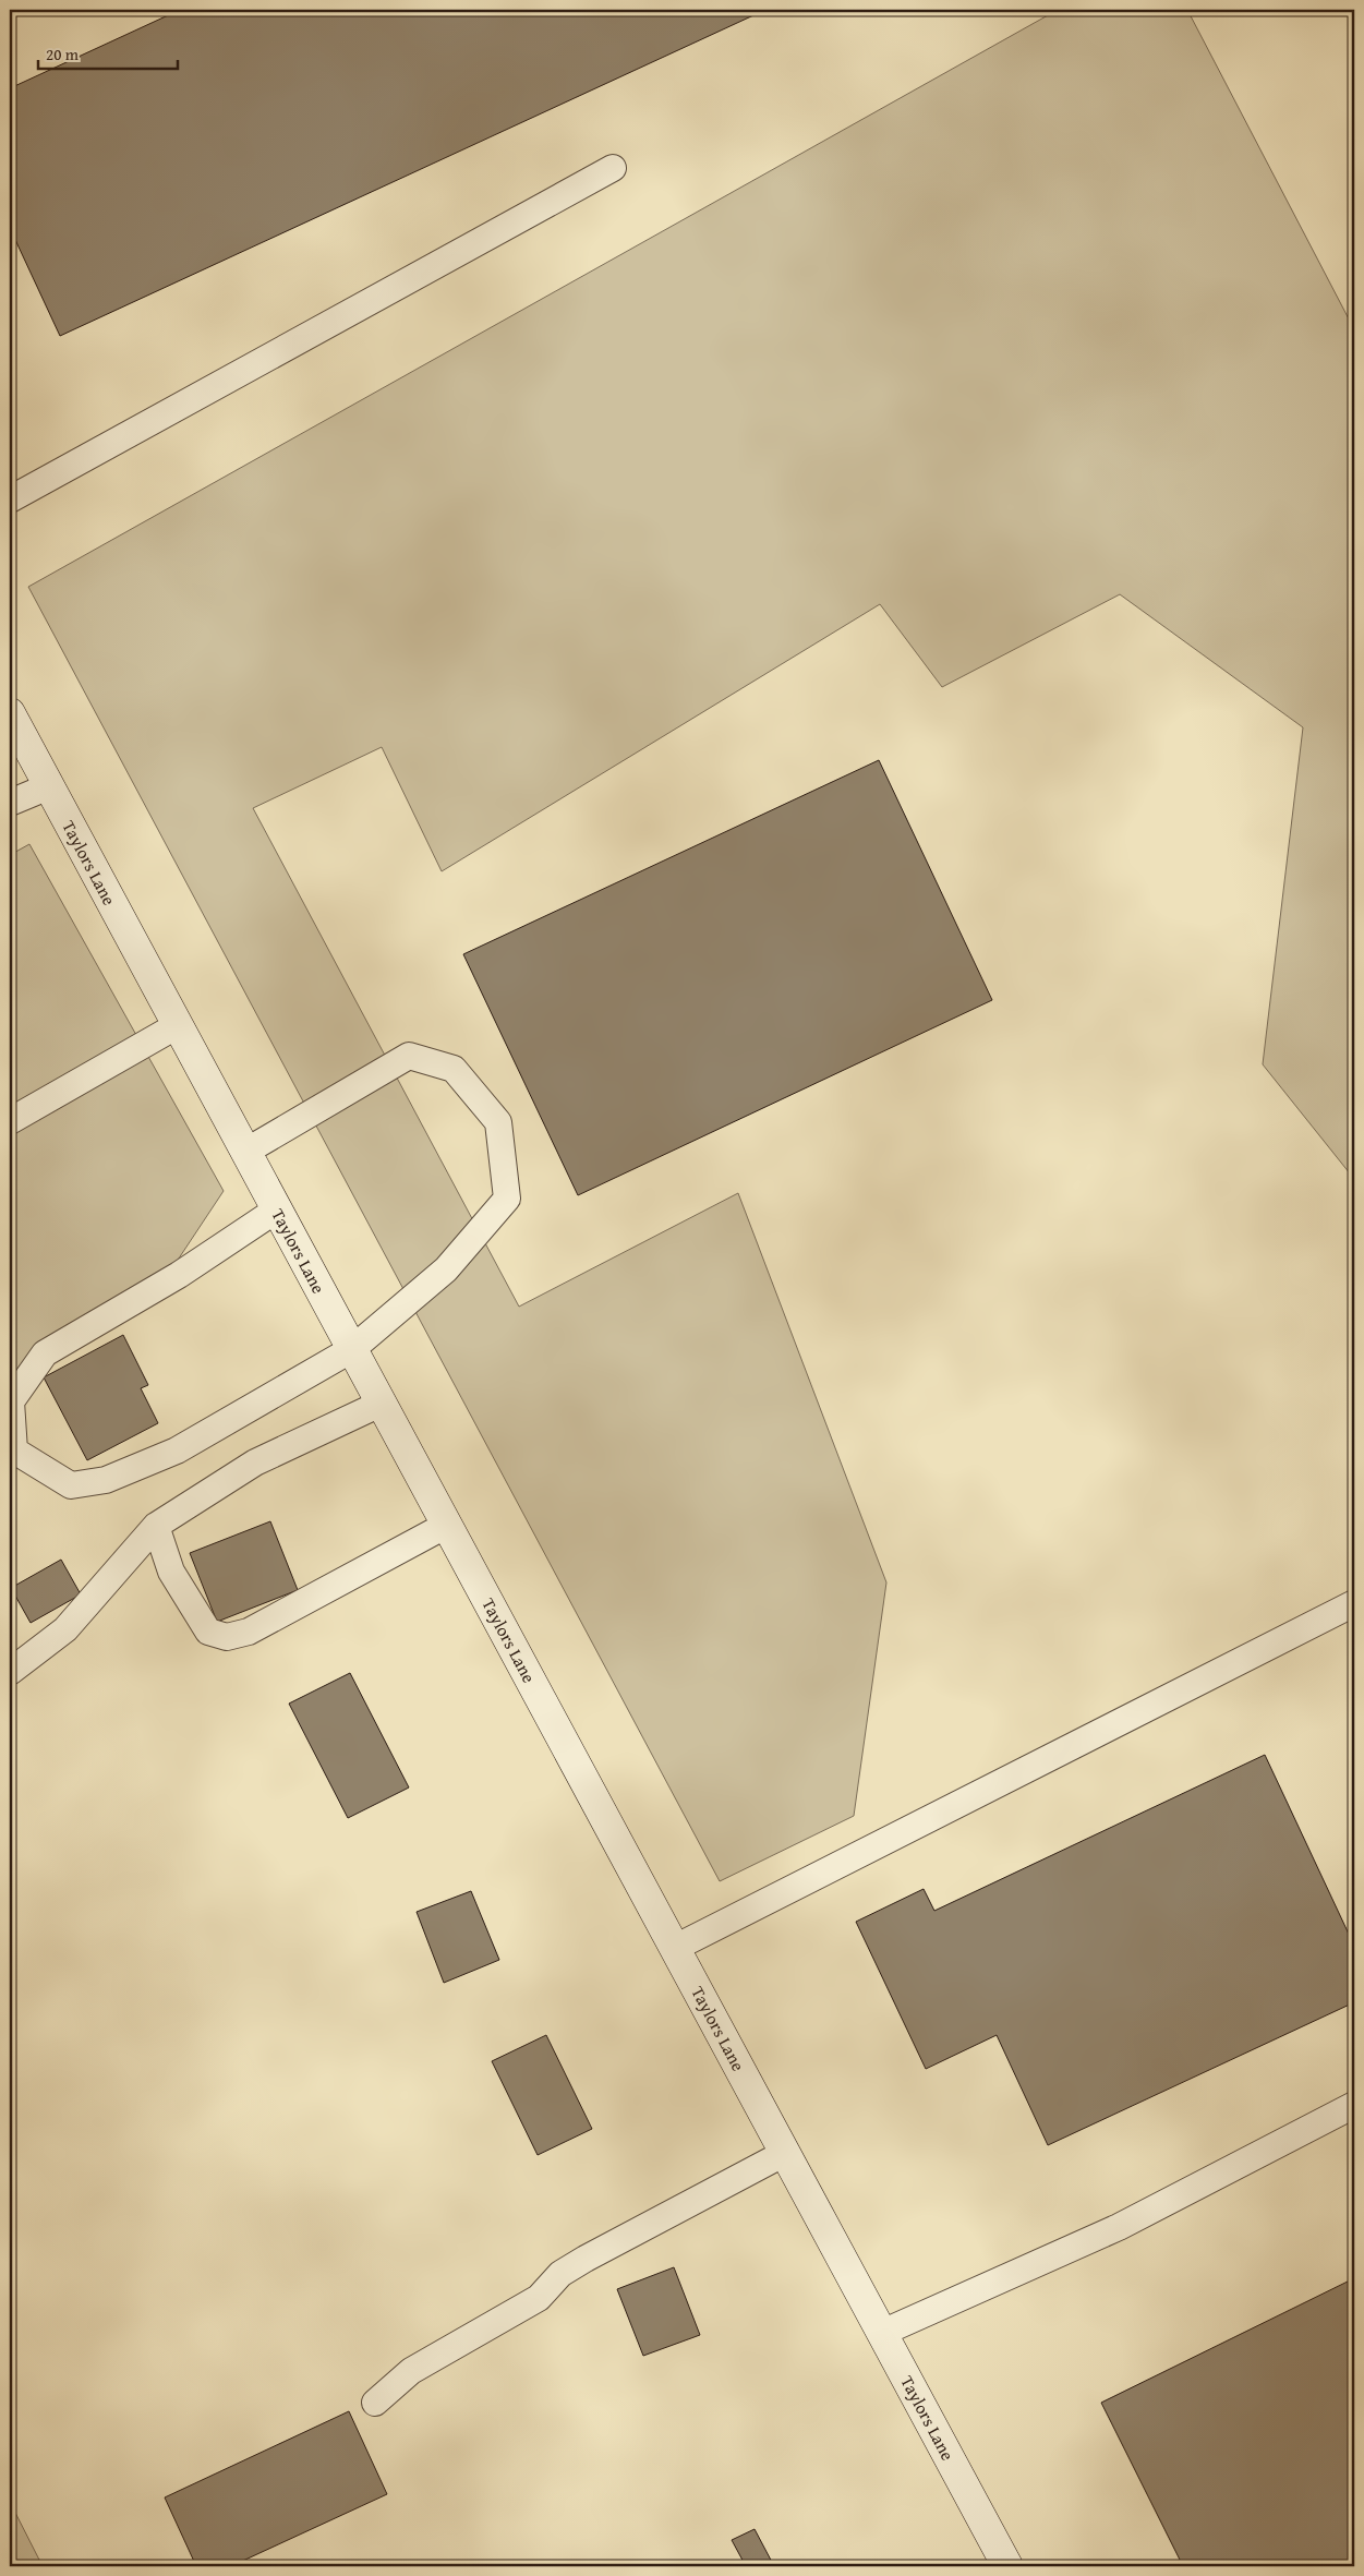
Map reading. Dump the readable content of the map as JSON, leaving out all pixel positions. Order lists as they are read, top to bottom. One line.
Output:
{"streets":{"street":["Taylors Lane"]},"scale_bar":"20 m"}
